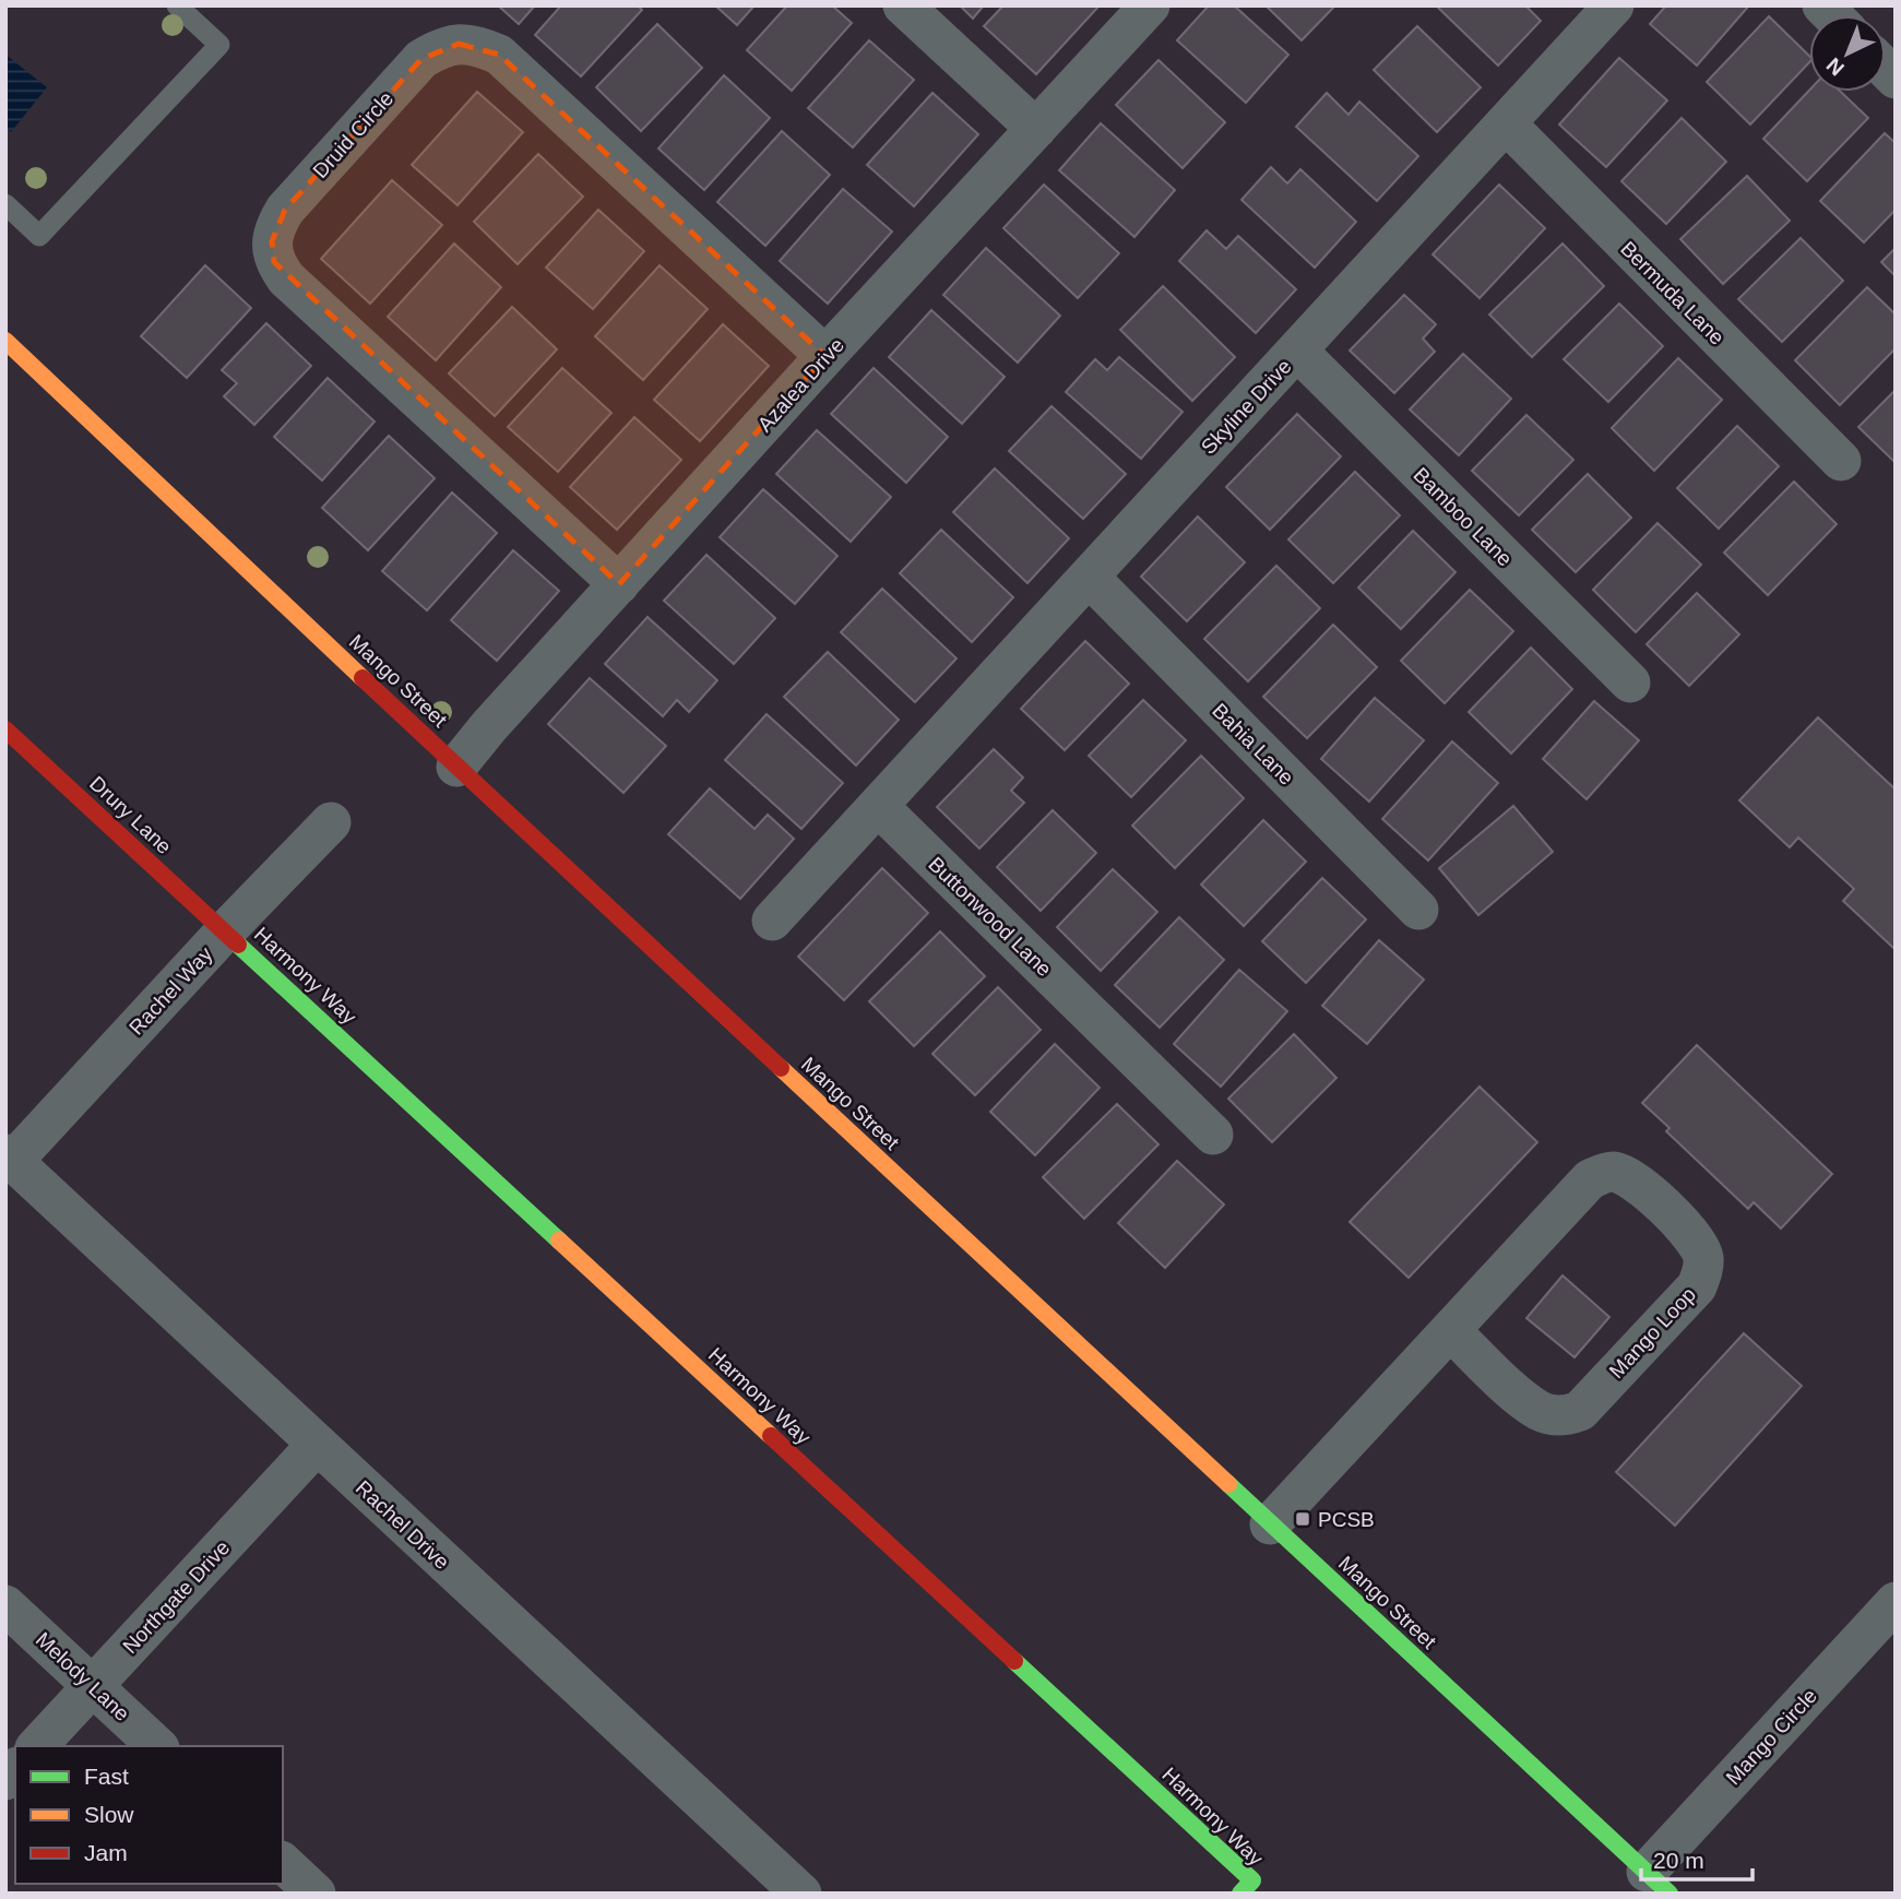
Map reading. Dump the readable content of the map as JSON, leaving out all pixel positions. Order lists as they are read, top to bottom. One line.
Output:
{"streets":{"street":["Druid Circle","Bermuda Lane","Azalea Drive","Skyline Drive","Bamboo Lane","Mango Street","Bahia Lane","Drury Lane","Buttonwood Lane","Harmony Way","Rachel Way","Mango Loop","Rachel Drive","Northgate Drive","Melody Lane","Mango Circle"]},"crossings":[["Druid Circle","Azalea Drive"],["Bermuda Lane","Skyline Drive"],["Azalea Drive","Mango Street"],["Skyline Drive","Bamboo Lane"],["Skyline Drive","Bahia Lane"],["Skyline Drive","Buttonwood Lane"],["Mango Street","Mango Loop"],["Mango Street","Mango Circle"],["Drury Lane","Harmony Way"],["Drury Lane","Rachel Way"],["Harmony Way","Rachel Way"],["Rachel Way","Rachel Drive"],["Rachel Drive","Northgate Drive"],["Northgate Drive","Melody Lane"]],"places":{"transit":["PCSB"]},"legend":["Fast","Slow","Jam"],"scale_bar":"20 m","north":"bottom left"}
